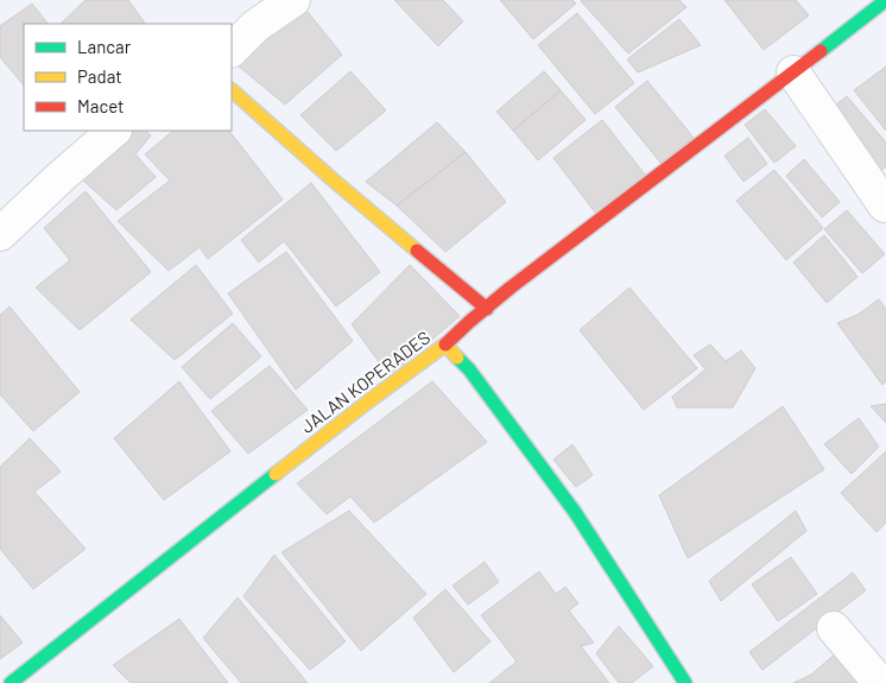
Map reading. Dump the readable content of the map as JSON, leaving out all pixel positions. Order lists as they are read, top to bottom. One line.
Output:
{"streets":{"street":["JALAN KOPERADES"]},"legend":["Lancar","Padat","Macet"]}
